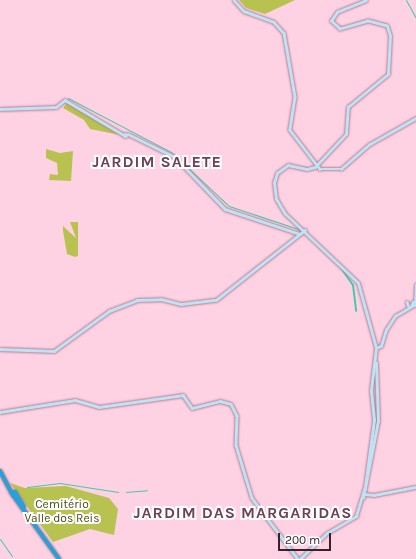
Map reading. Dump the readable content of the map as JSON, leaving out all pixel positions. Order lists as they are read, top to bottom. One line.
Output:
{"districts":["JARDIM SALETE","JARDIM DAS MARGARIDAS"],"parks":["Cemitério Valle dos Reis"],"scale_bar":"200 m"}
